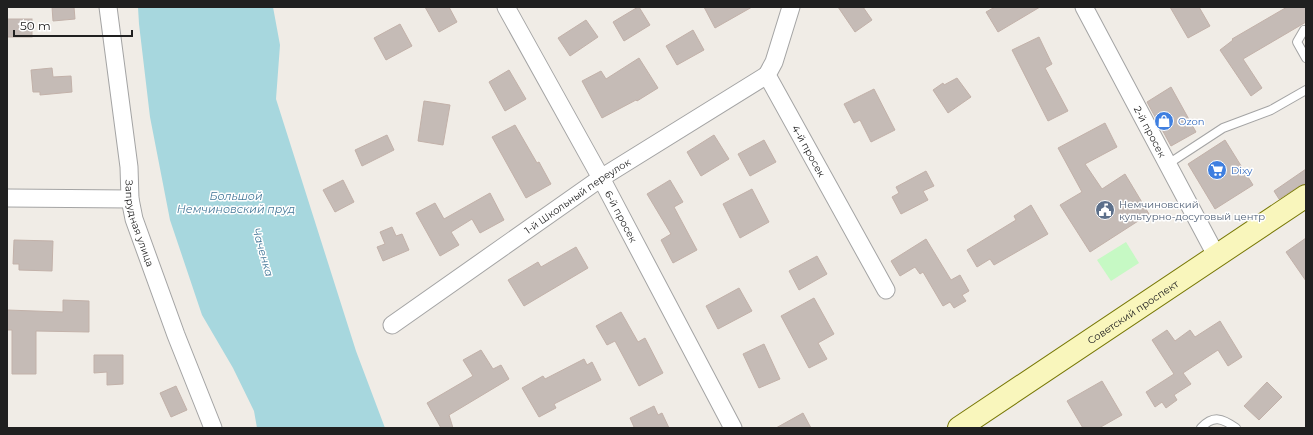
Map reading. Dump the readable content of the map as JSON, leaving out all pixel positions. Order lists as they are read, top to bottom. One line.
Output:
{"streets":{"street":["2-й просек","4-й просек","1-й Школьный переулок","6-й просек","Запрудная улица","Советский проспект"]},"crossings":[["2-й просек","Советский проспект"],["4-й просек","1-й Школьный переулок"],["1-й Школьный переулок","6-й просек"]],"water":["Большой Немчиновский пруд","Чаченка"],"places":{"shop":["Ozon"],"supermarket":["Dixy"],"public building":["Немчиновский культурно-досуговый центр"]},"scale_bar":"50 m"}
